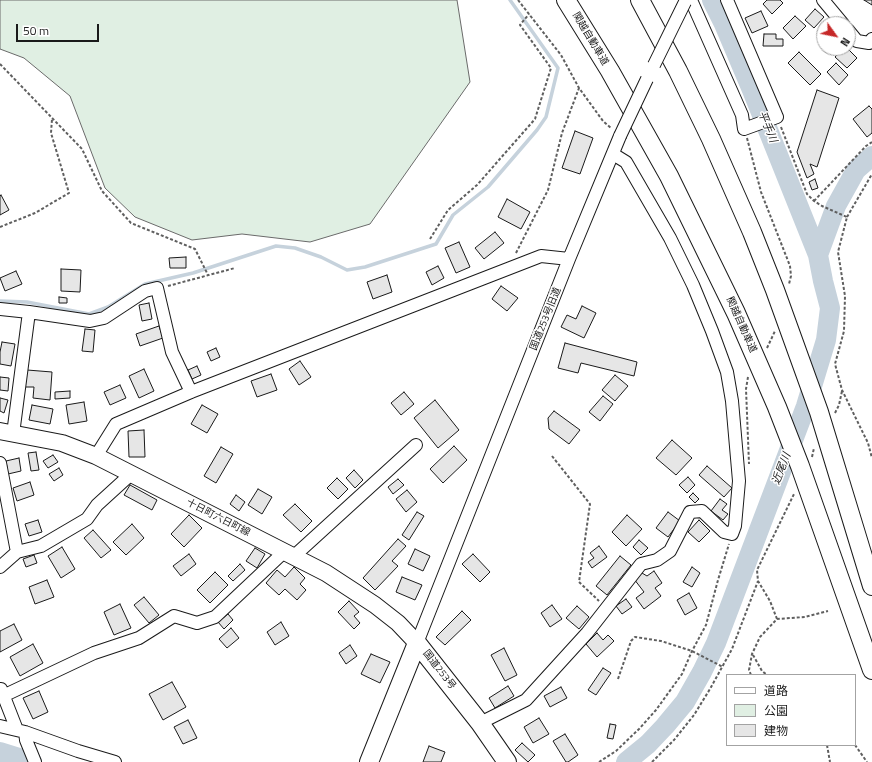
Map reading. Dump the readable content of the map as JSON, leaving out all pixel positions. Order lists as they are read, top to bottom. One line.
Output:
{"streets":{"highway":["関越自動車道","国道253号"],"main road":["十日町六日町線"],"street":["国道253号旧道"]},"crossings":[["国道253号旧道","十日町六日町線"],["国道253号旧道","国道253号"],["十日町六日町線","国道253号"]],"water":["平手川","近尾川"],"legend":["道路","公園","建物"],"scale_bar":"50 m","north":"bottom right"}
